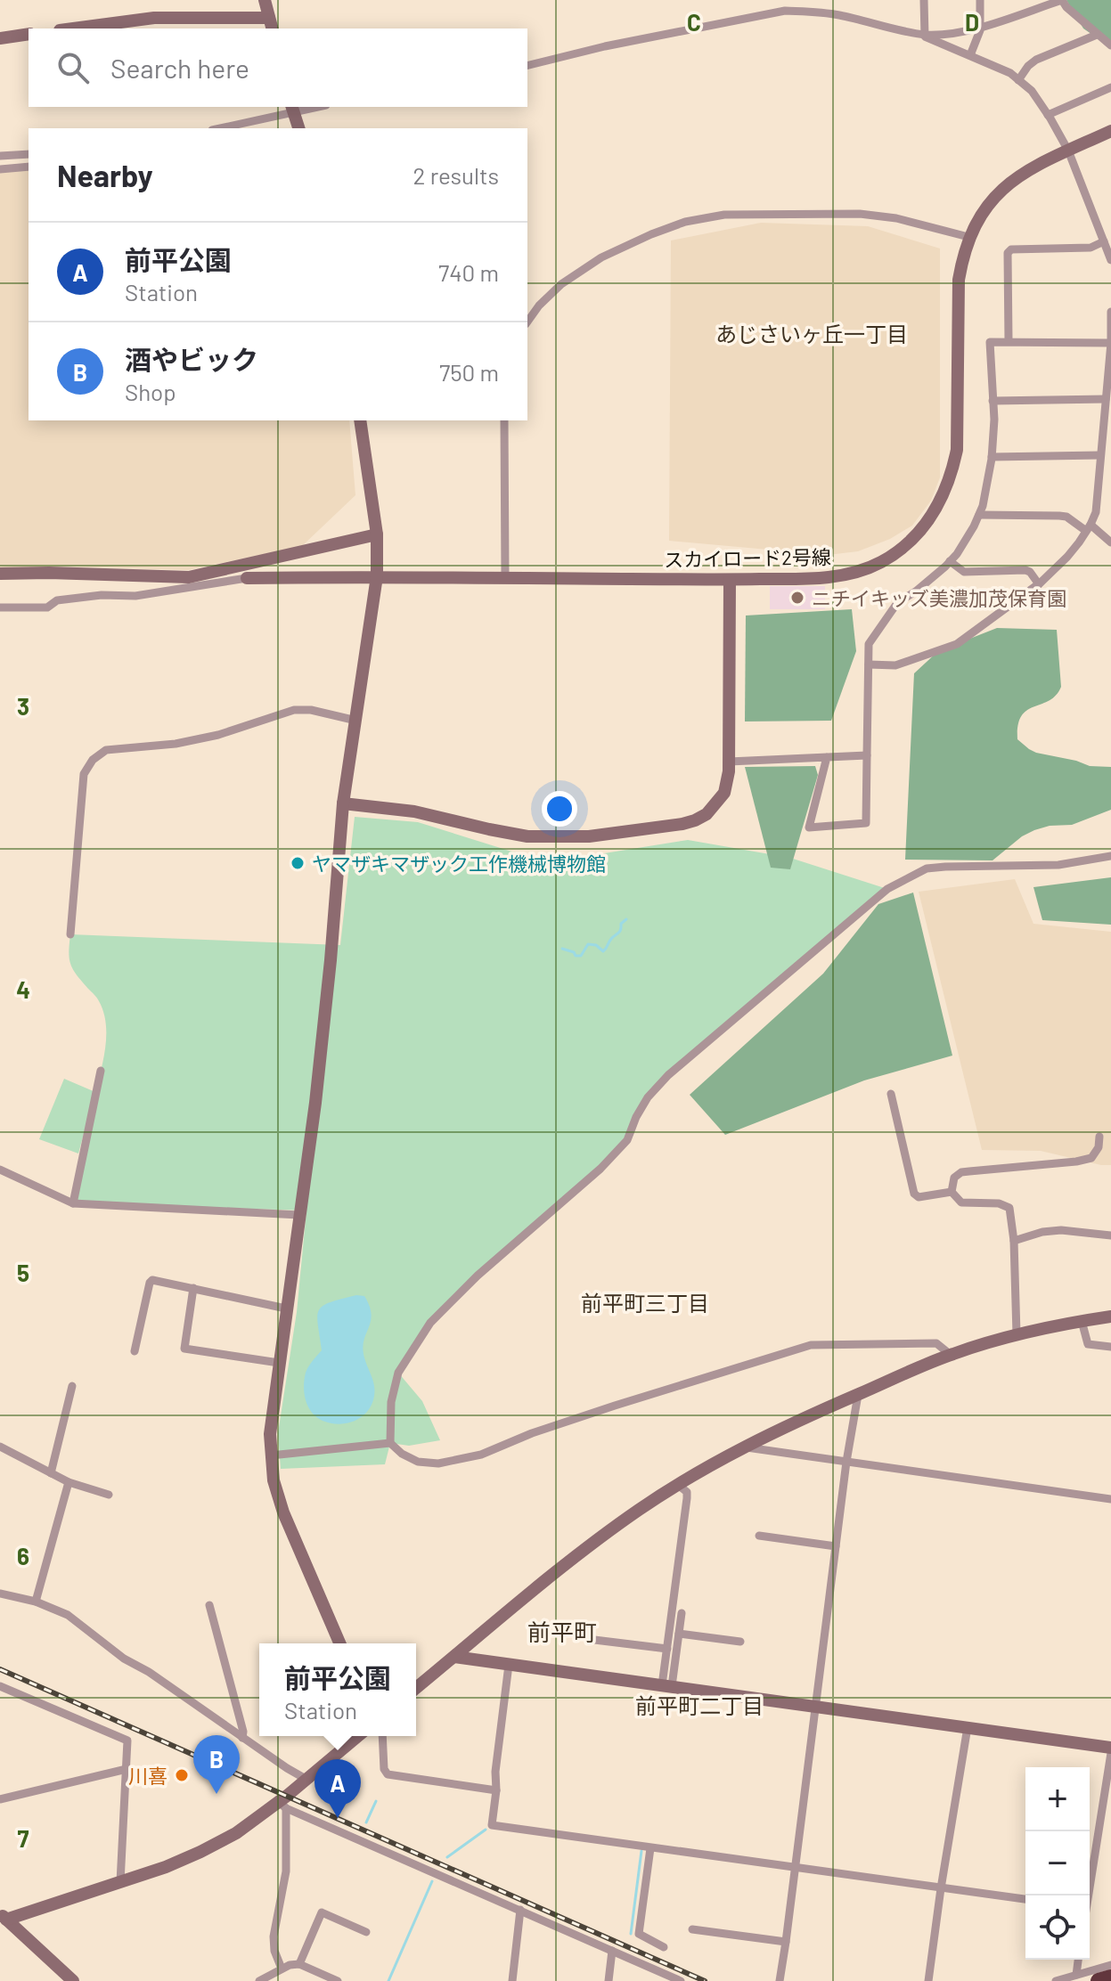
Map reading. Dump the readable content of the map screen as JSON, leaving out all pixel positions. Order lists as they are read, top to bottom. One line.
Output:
{"streets":{"street":["スカイロード2号線"]},"districts":["あじさいヶ丘一丁目","前平町三丁目","前平町","前平町二丁目"],"places":["ニチイキッズ美濃加茂保育園","ヤマザキマザック工作機械博物館","川喜"],"page":{"search":"Search here","heading":["Nearby","2 results"],"list":[{"mark":"A","name":"前平公園","note":"Station","value":"740 m"},{"mark":"B","name":"酒やビック","note":"Shop","value":"750 m"}],"popup":["前平公園","Station"],"pins":["B","A"],"map_buttons":["+","−"]},"grid":{"columns":["C","D"],"rows":["3","4","5","6","7"]}}
